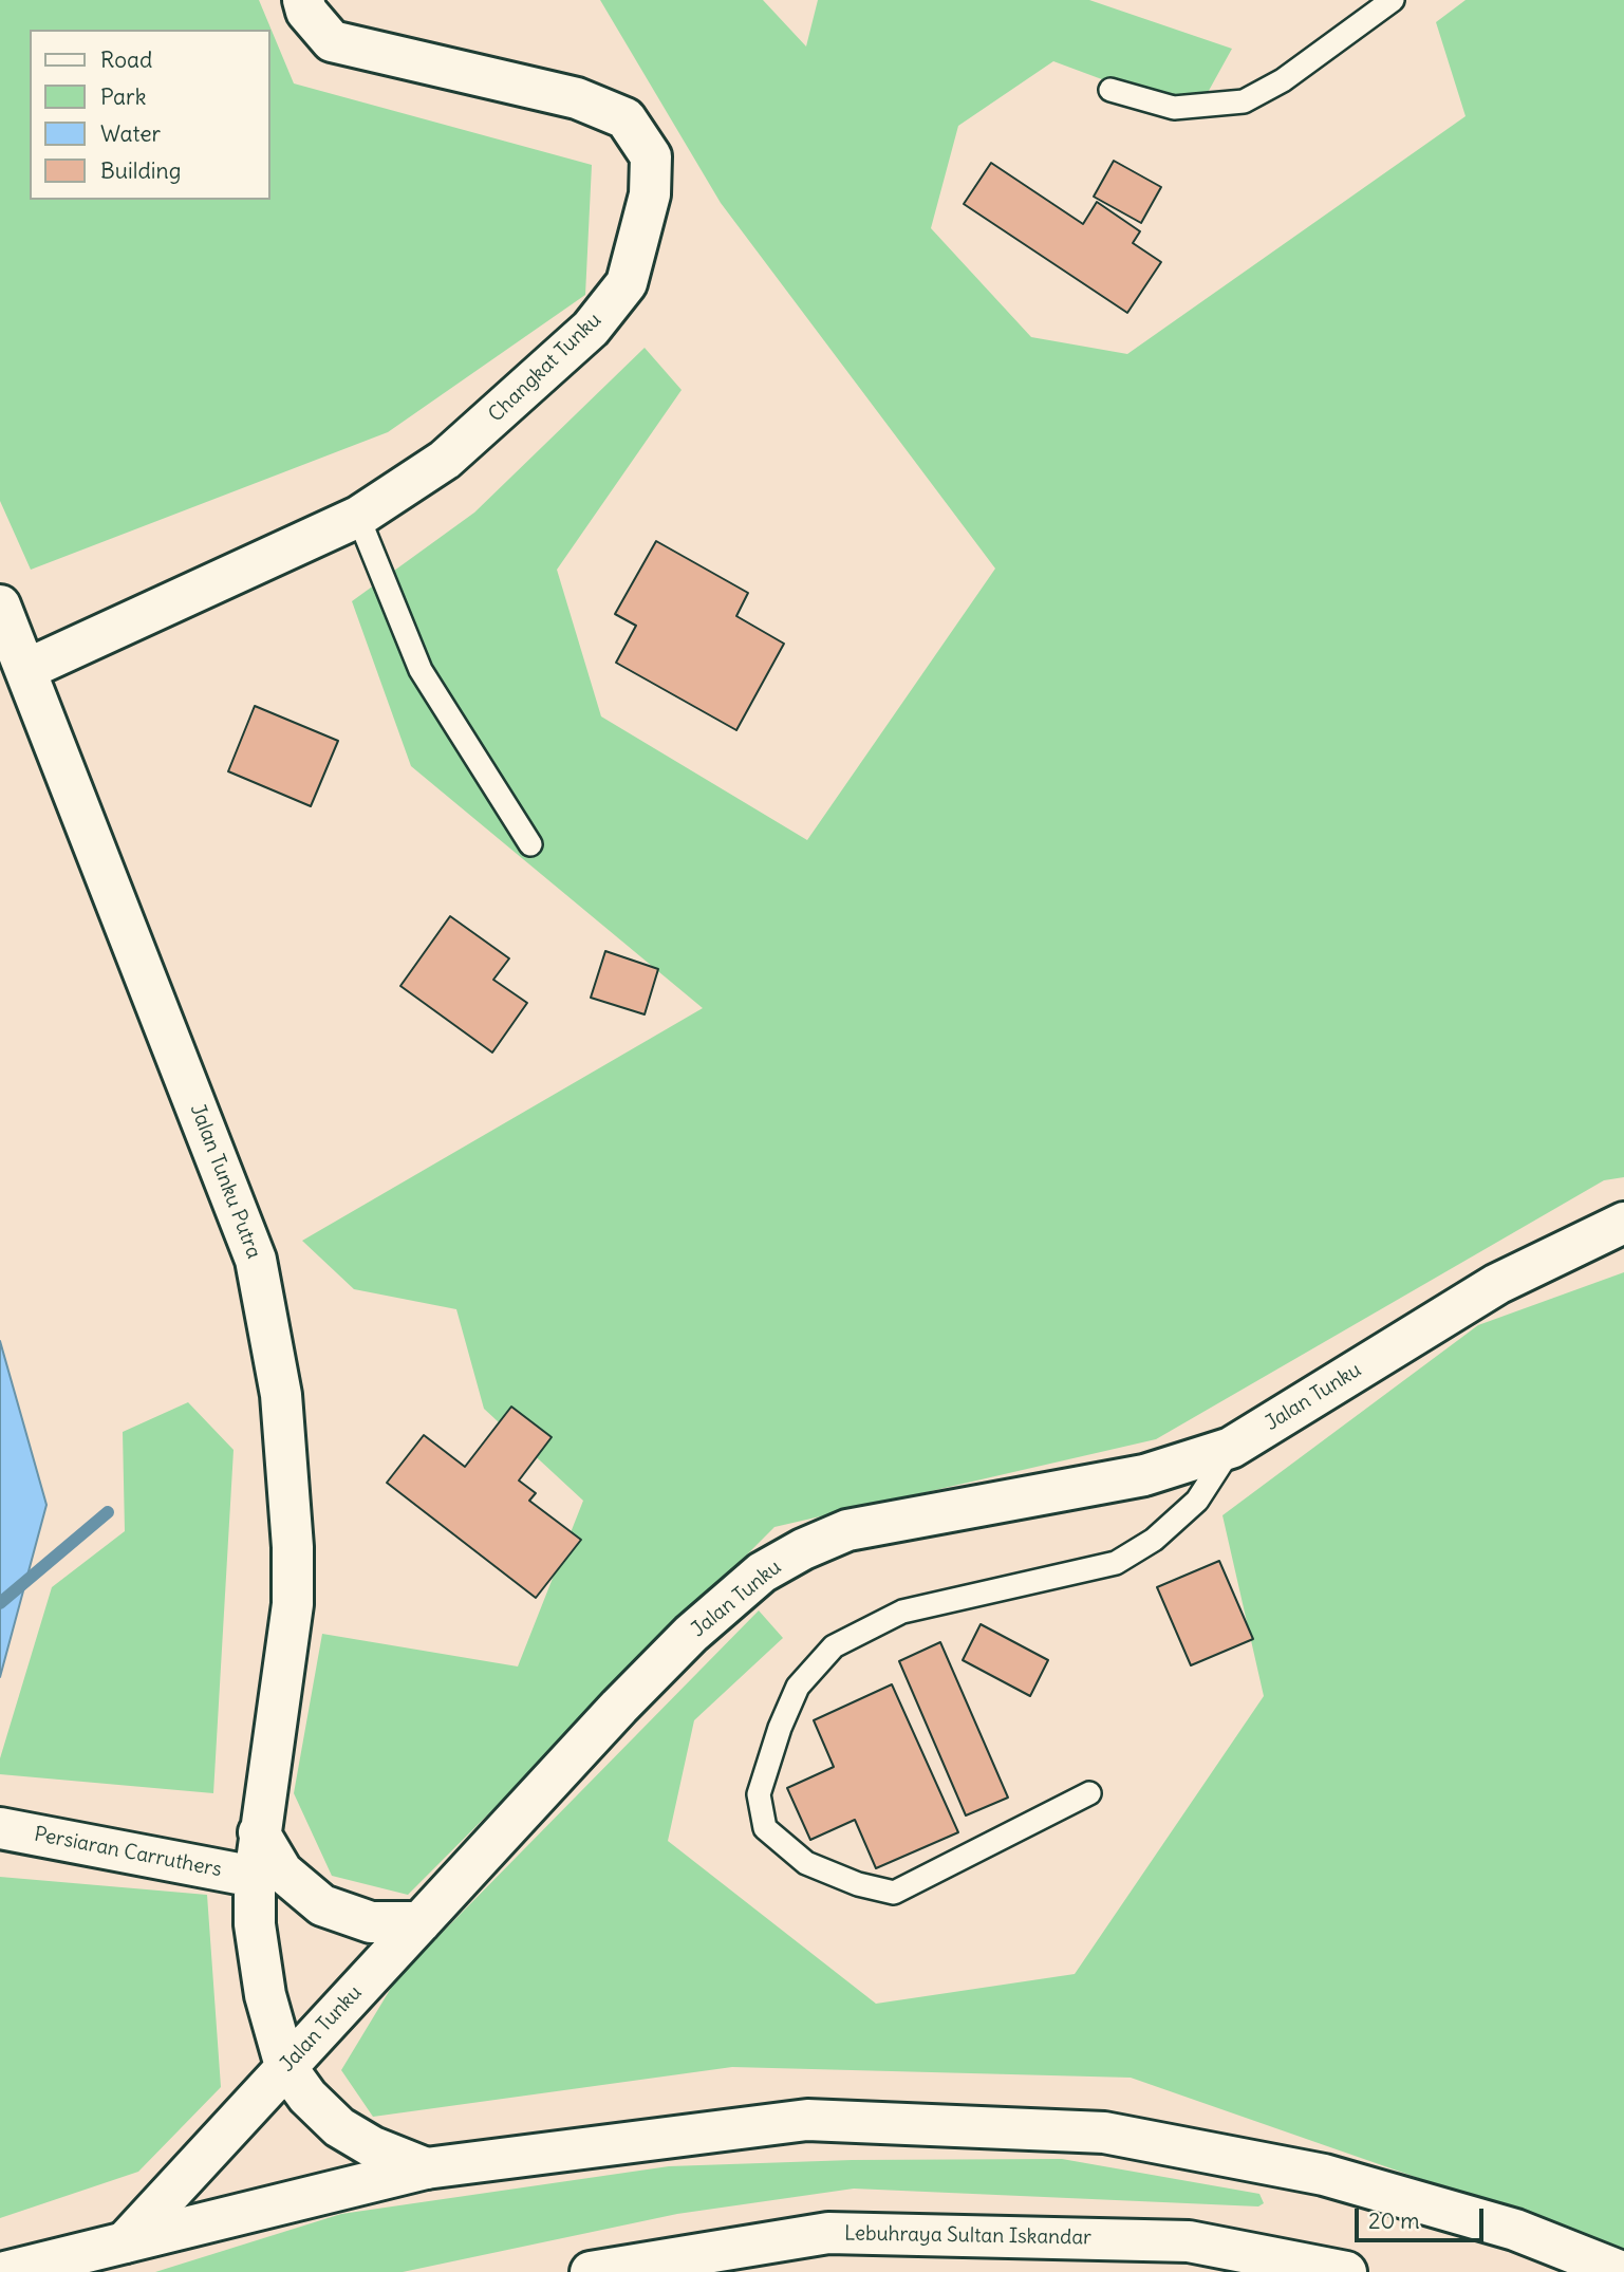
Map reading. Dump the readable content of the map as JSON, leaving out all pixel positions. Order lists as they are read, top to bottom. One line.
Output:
{"streets":{"street":["Changkat Tunku","Jalan Tunku Putra","Jalan Tunku","Persiaran Carruthers","Lebuhraya Sultan Iskandar"]},"crossings":[["Changkat Tunku","Jalan Tunku Putra"],["Jalan Tunku Putra","Jalan Tunku"],["Jalan Tunku Putra","Persiaran Carruthers"]],"legend":["Road","Park","Water","Building"],"scale_bar":"20 m"}
